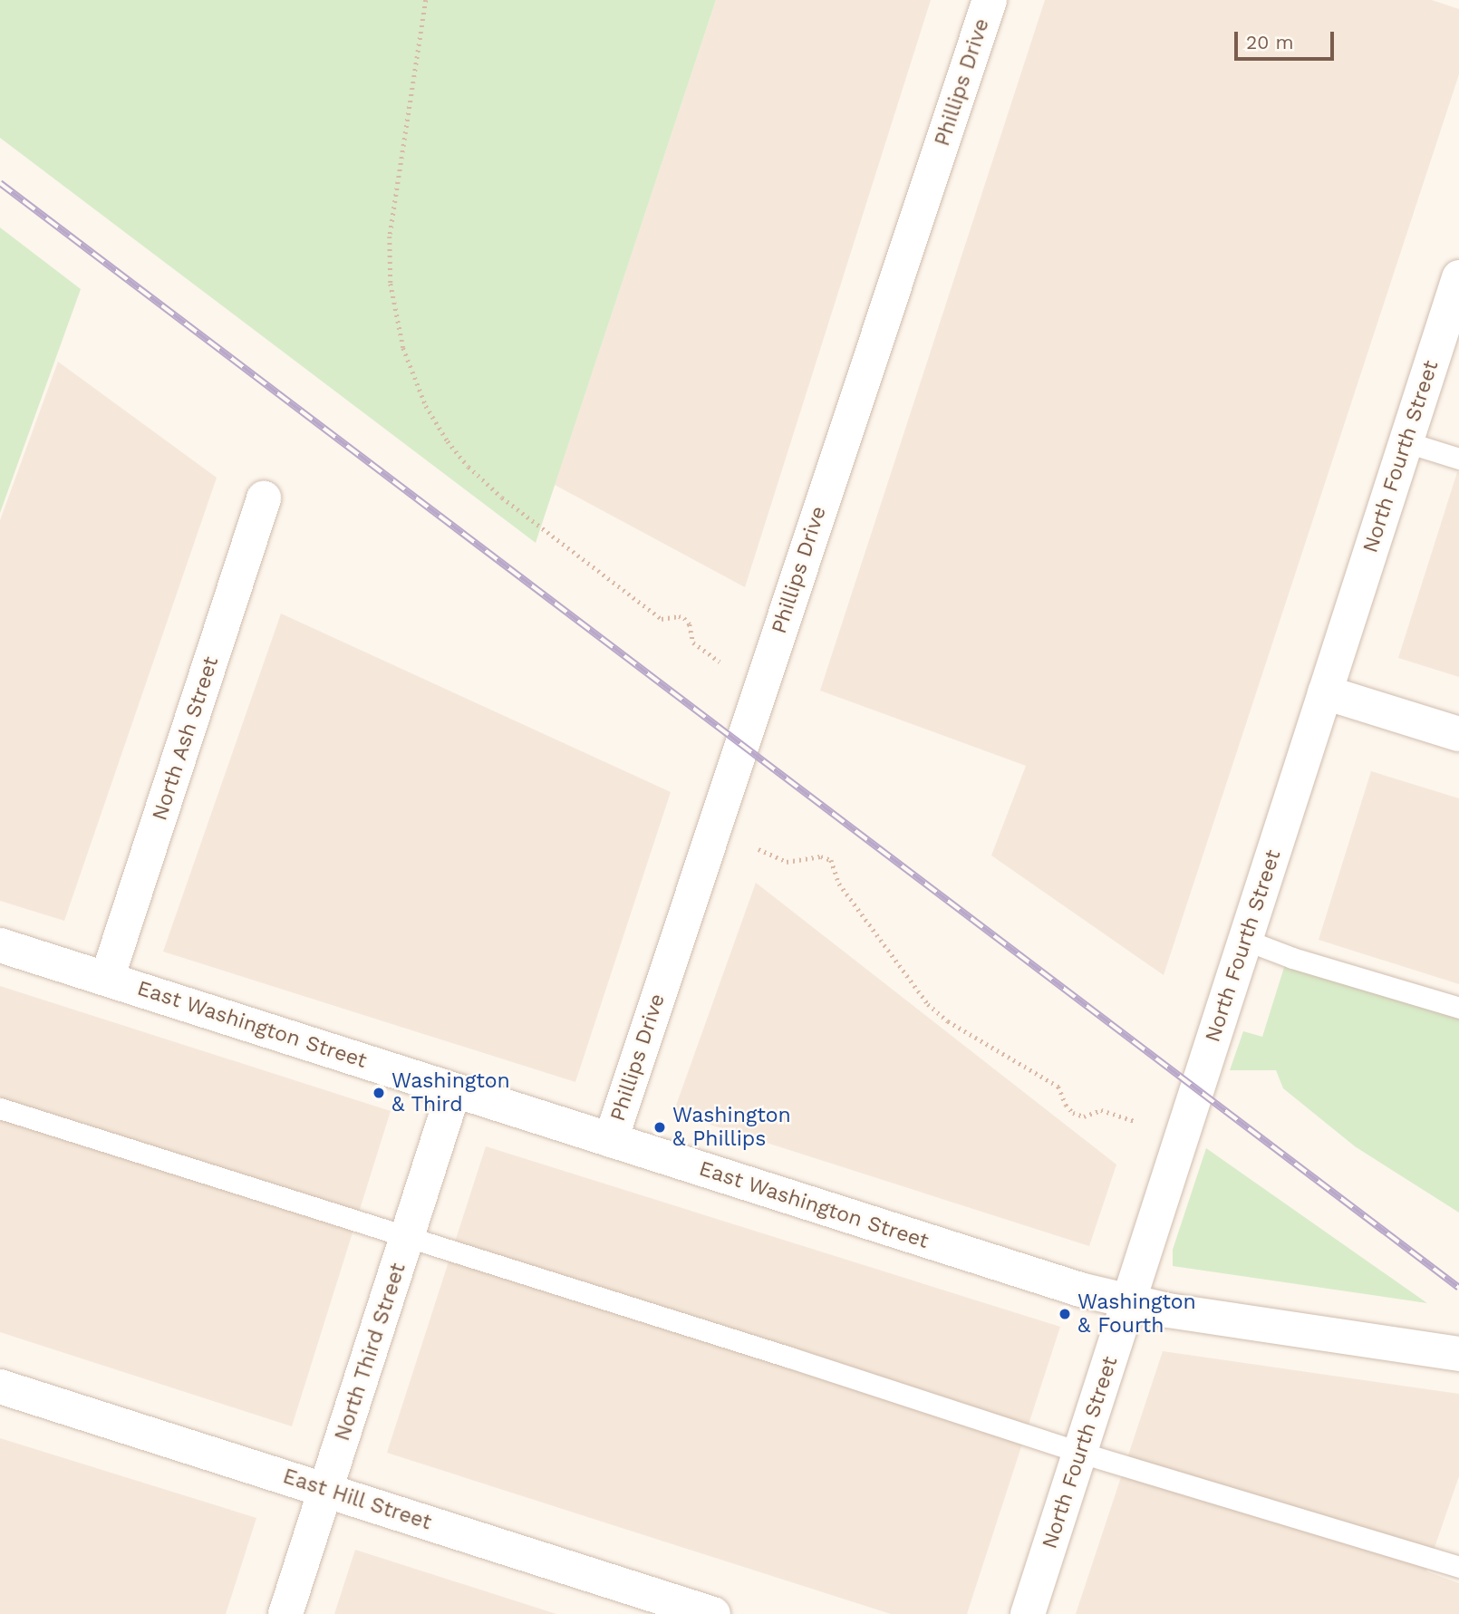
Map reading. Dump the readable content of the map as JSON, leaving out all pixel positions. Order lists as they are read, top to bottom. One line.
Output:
{"streets":{"street":["Phillips Drive","North Fourth Street","North Ash Street","East Washington Street","North Third Street","East Hill Street"]},"crossings":[["Phillips Drive","East Washington Street"],["North Fourth Street","East Washington Street"],["North Ash Street","East Washington Street"],["East Washington Street","North Third Street"],["North Third Street","East Hill Street"]],"places":["Washington & Third","Washington & Phillips","Washington & Fourth"],"scale_bar":"20 m"}
